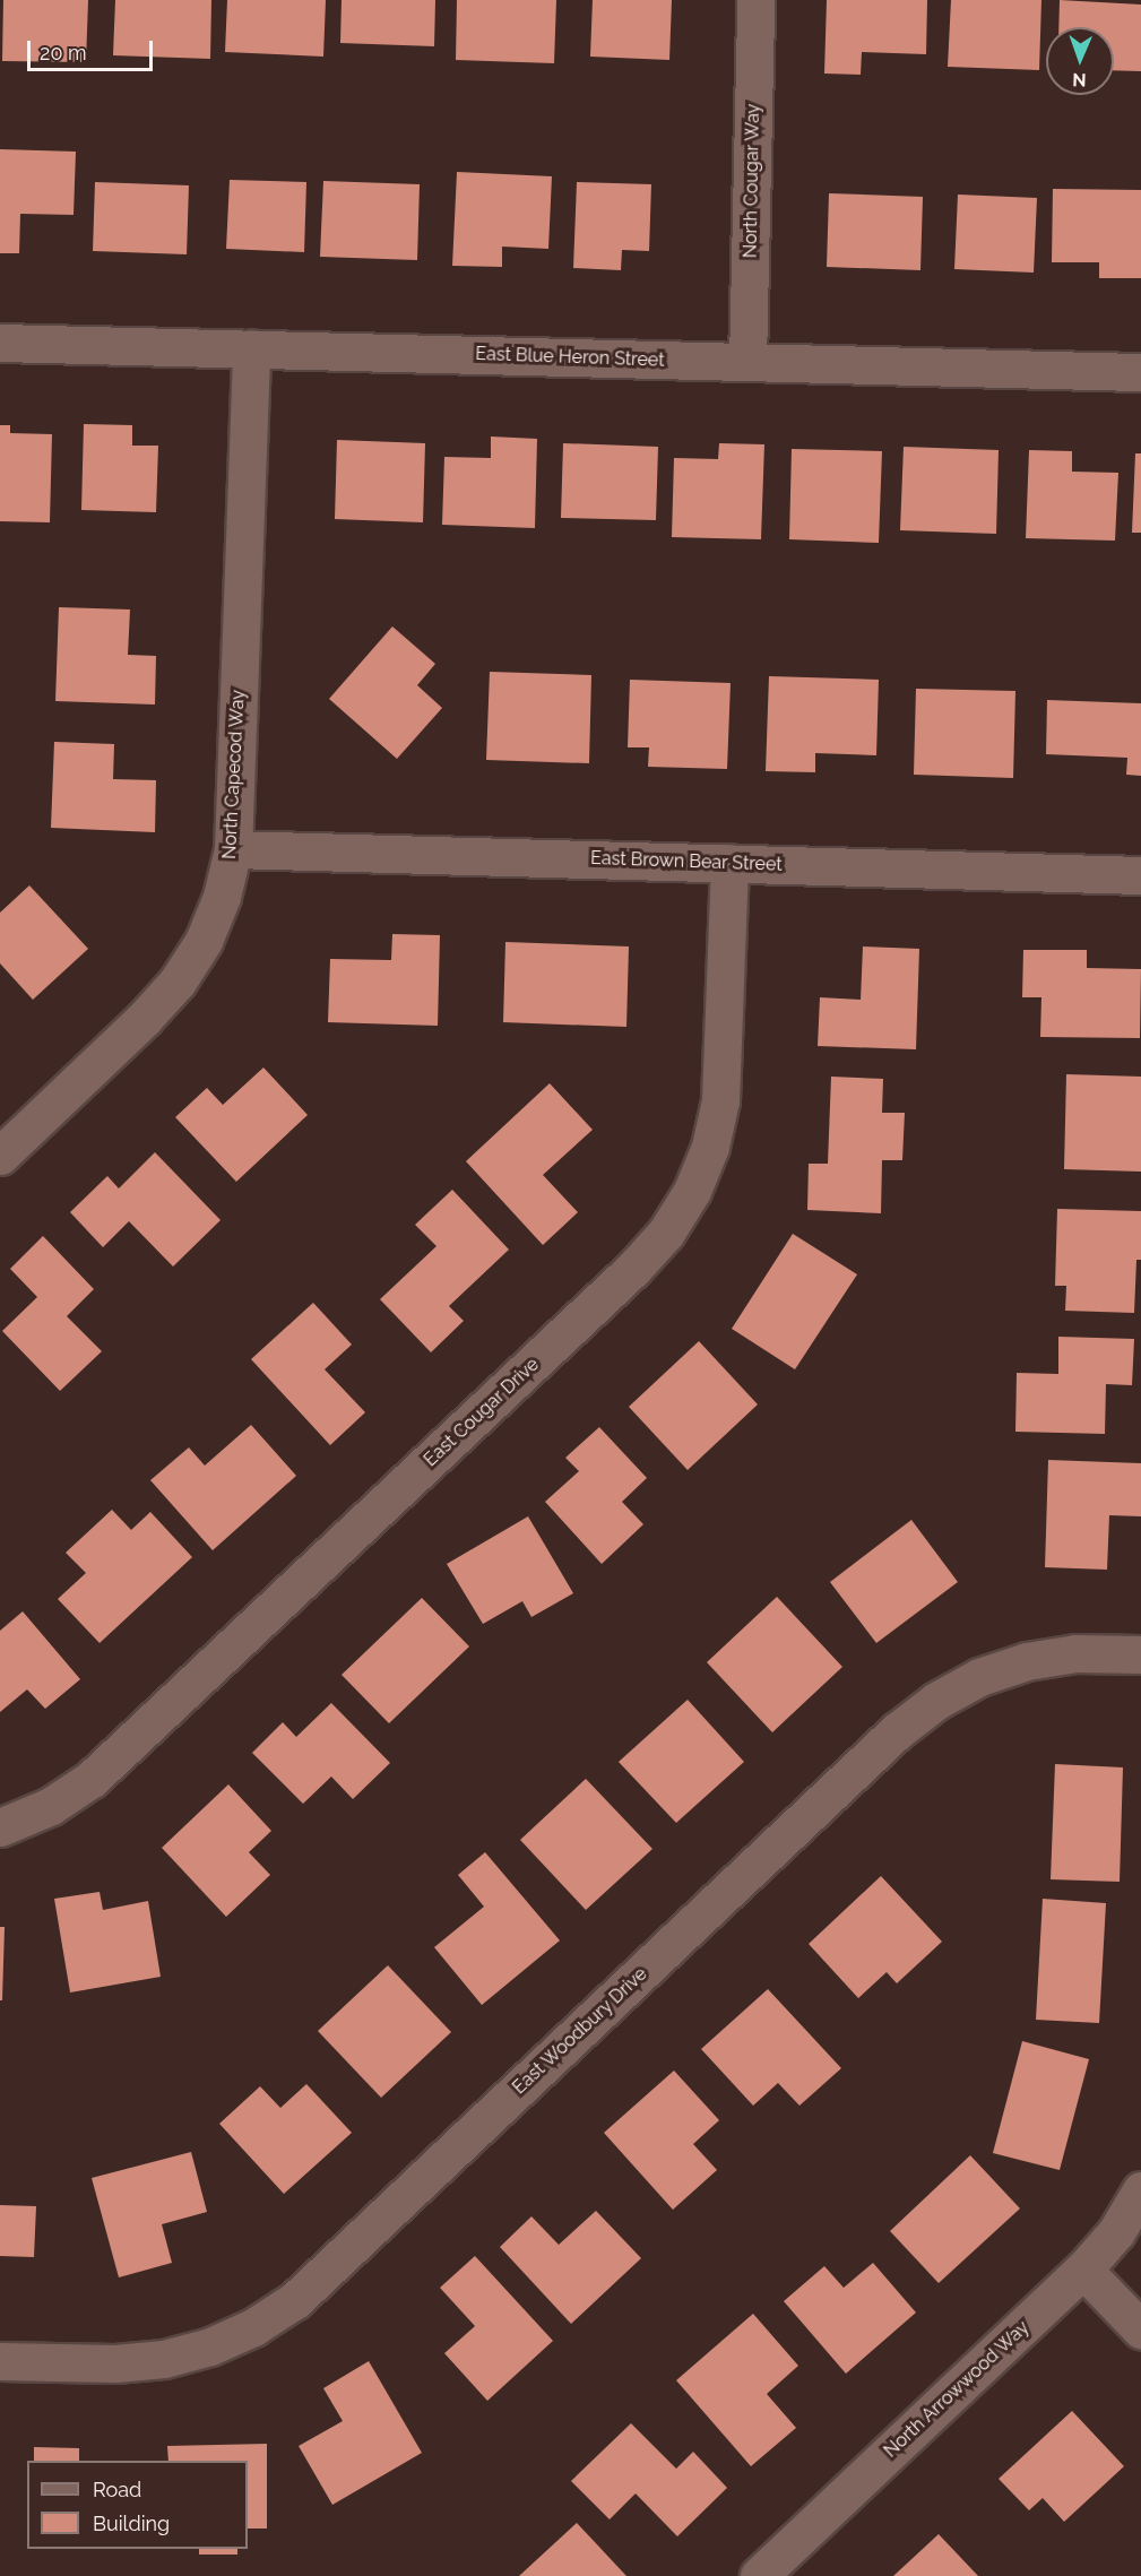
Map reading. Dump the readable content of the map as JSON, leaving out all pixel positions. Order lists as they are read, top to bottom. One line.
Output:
{"streets":{"street":["North Cougar Way","East Blue Heron Street","North Capecod Way","East Brown Bear Street","East Cougar Drive","East Woodbury Drive","North Arrowwood Way"]},"crossings":[["North Cougar Way","East Blue Heron Street"],["East Blue Heron Street","North Capecod Way"],["North Capecod Way","East Brown Bear Street"],["East Brown Bear Street","East Cougar Drive"]],"legend":["Road","Building"],"scale_bar":"20 m","north":"bottom"}
